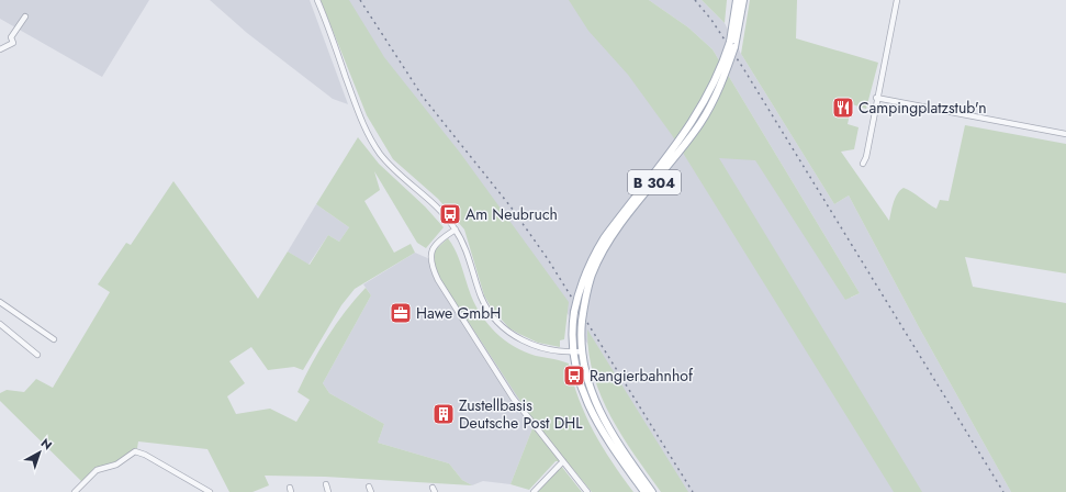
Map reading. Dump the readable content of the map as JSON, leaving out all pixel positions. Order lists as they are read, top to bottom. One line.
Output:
{"streets":{"main road":["B 304"]},"places":{"restaurant":["Campingplatzstub'n"],"bus stop":["Am Neubruch","Rangierbahnhof"],"office":["Hawe GmbH"],"building":["Zustellbasis Deutsche Post DHL"]},"north":"top right"}
